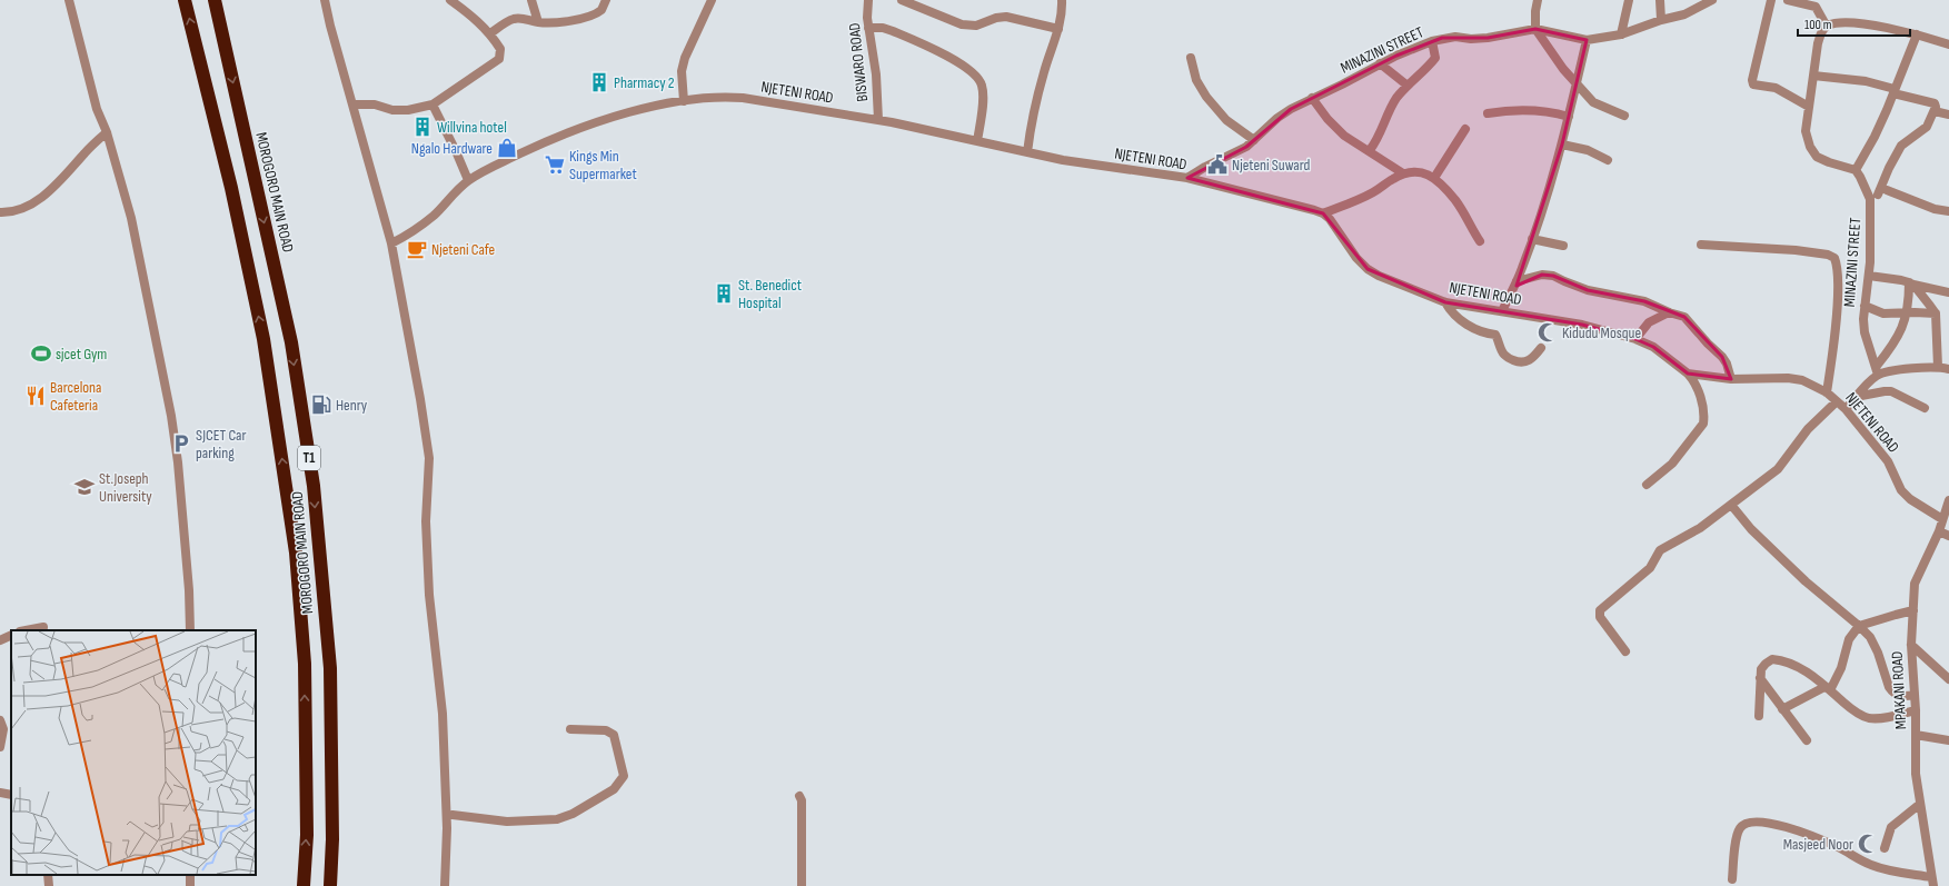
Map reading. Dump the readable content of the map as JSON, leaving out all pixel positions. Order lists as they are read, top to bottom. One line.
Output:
{"streets":{"highway":["MOROGORO MAIN ROAD","T1"],"street":["MINAZINI STREET","BISWARO ROAD","NJETENI ROAD","MPAKANI ROAD"]},"crossings":[["MINAZINI STREET","NJETENI ROAD"],["BISWARO ROAD","NJETENI ROAD"],["NJETENI ROAD","MPAKANI ROAD"]],"places":{"building":["Pharmacy 2","Willvina hotel","St. Benedict Hospital"],"shop":["Ngalo Hardware"],"supermarket":["Kings Min Supermarket"],"public building":["Njeteni Suward"],"cafe":["Njeteni Cafe"],"mosque":["Kidudu Mosque","Masjeed Noor"],"sports":["sjcet Gym"],"restaurant":["Barcelona Cafeteria"],"fuel station":["Henry"],"parking":["SJCET Car parking"],"school or university":["St.Joseph University"]},"scale_bar":"100 m"}
